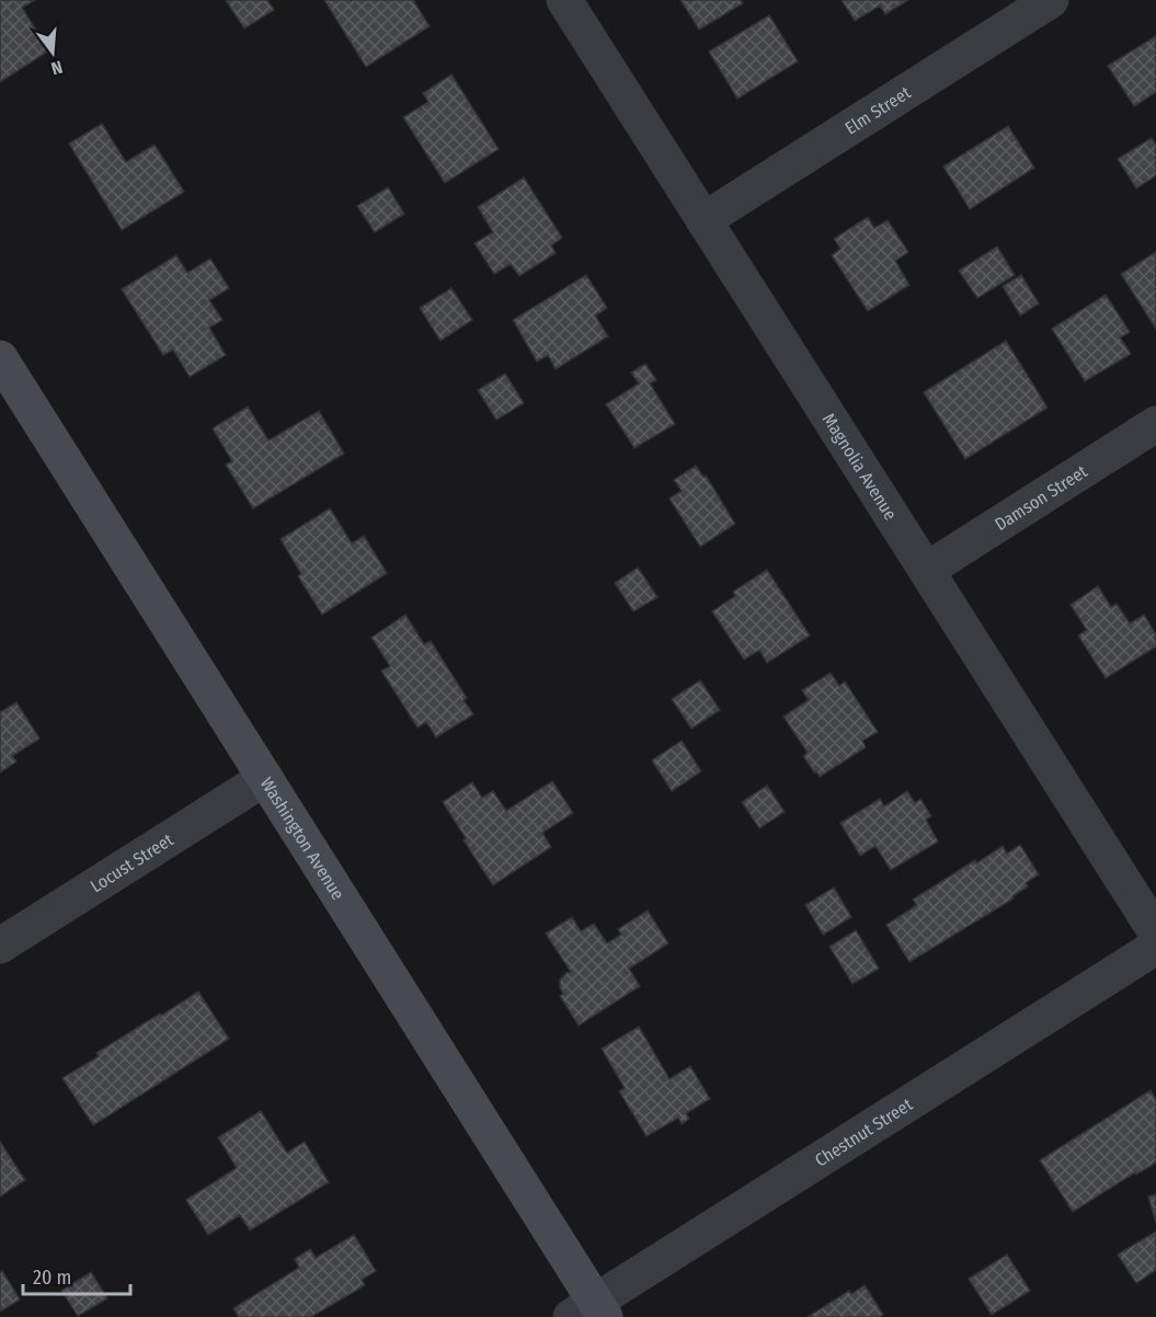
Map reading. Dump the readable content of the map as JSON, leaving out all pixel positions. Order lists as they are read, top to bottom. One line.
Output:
{"streets":{"main road":["Washington Avenue"],"street":["Elm Street","Magnolia Avenue","Damson Street","Locust Street","Chestnut Street"]},"crossings":[["Elm Street","Magnolia Avenue"],["Magnolia Avenue","Damson Street"],["Washington Avenue","Locust Street"],["Washington Avenue","Chestnut Street"]],"scale_bar":"20 m","north":"bottom"}
